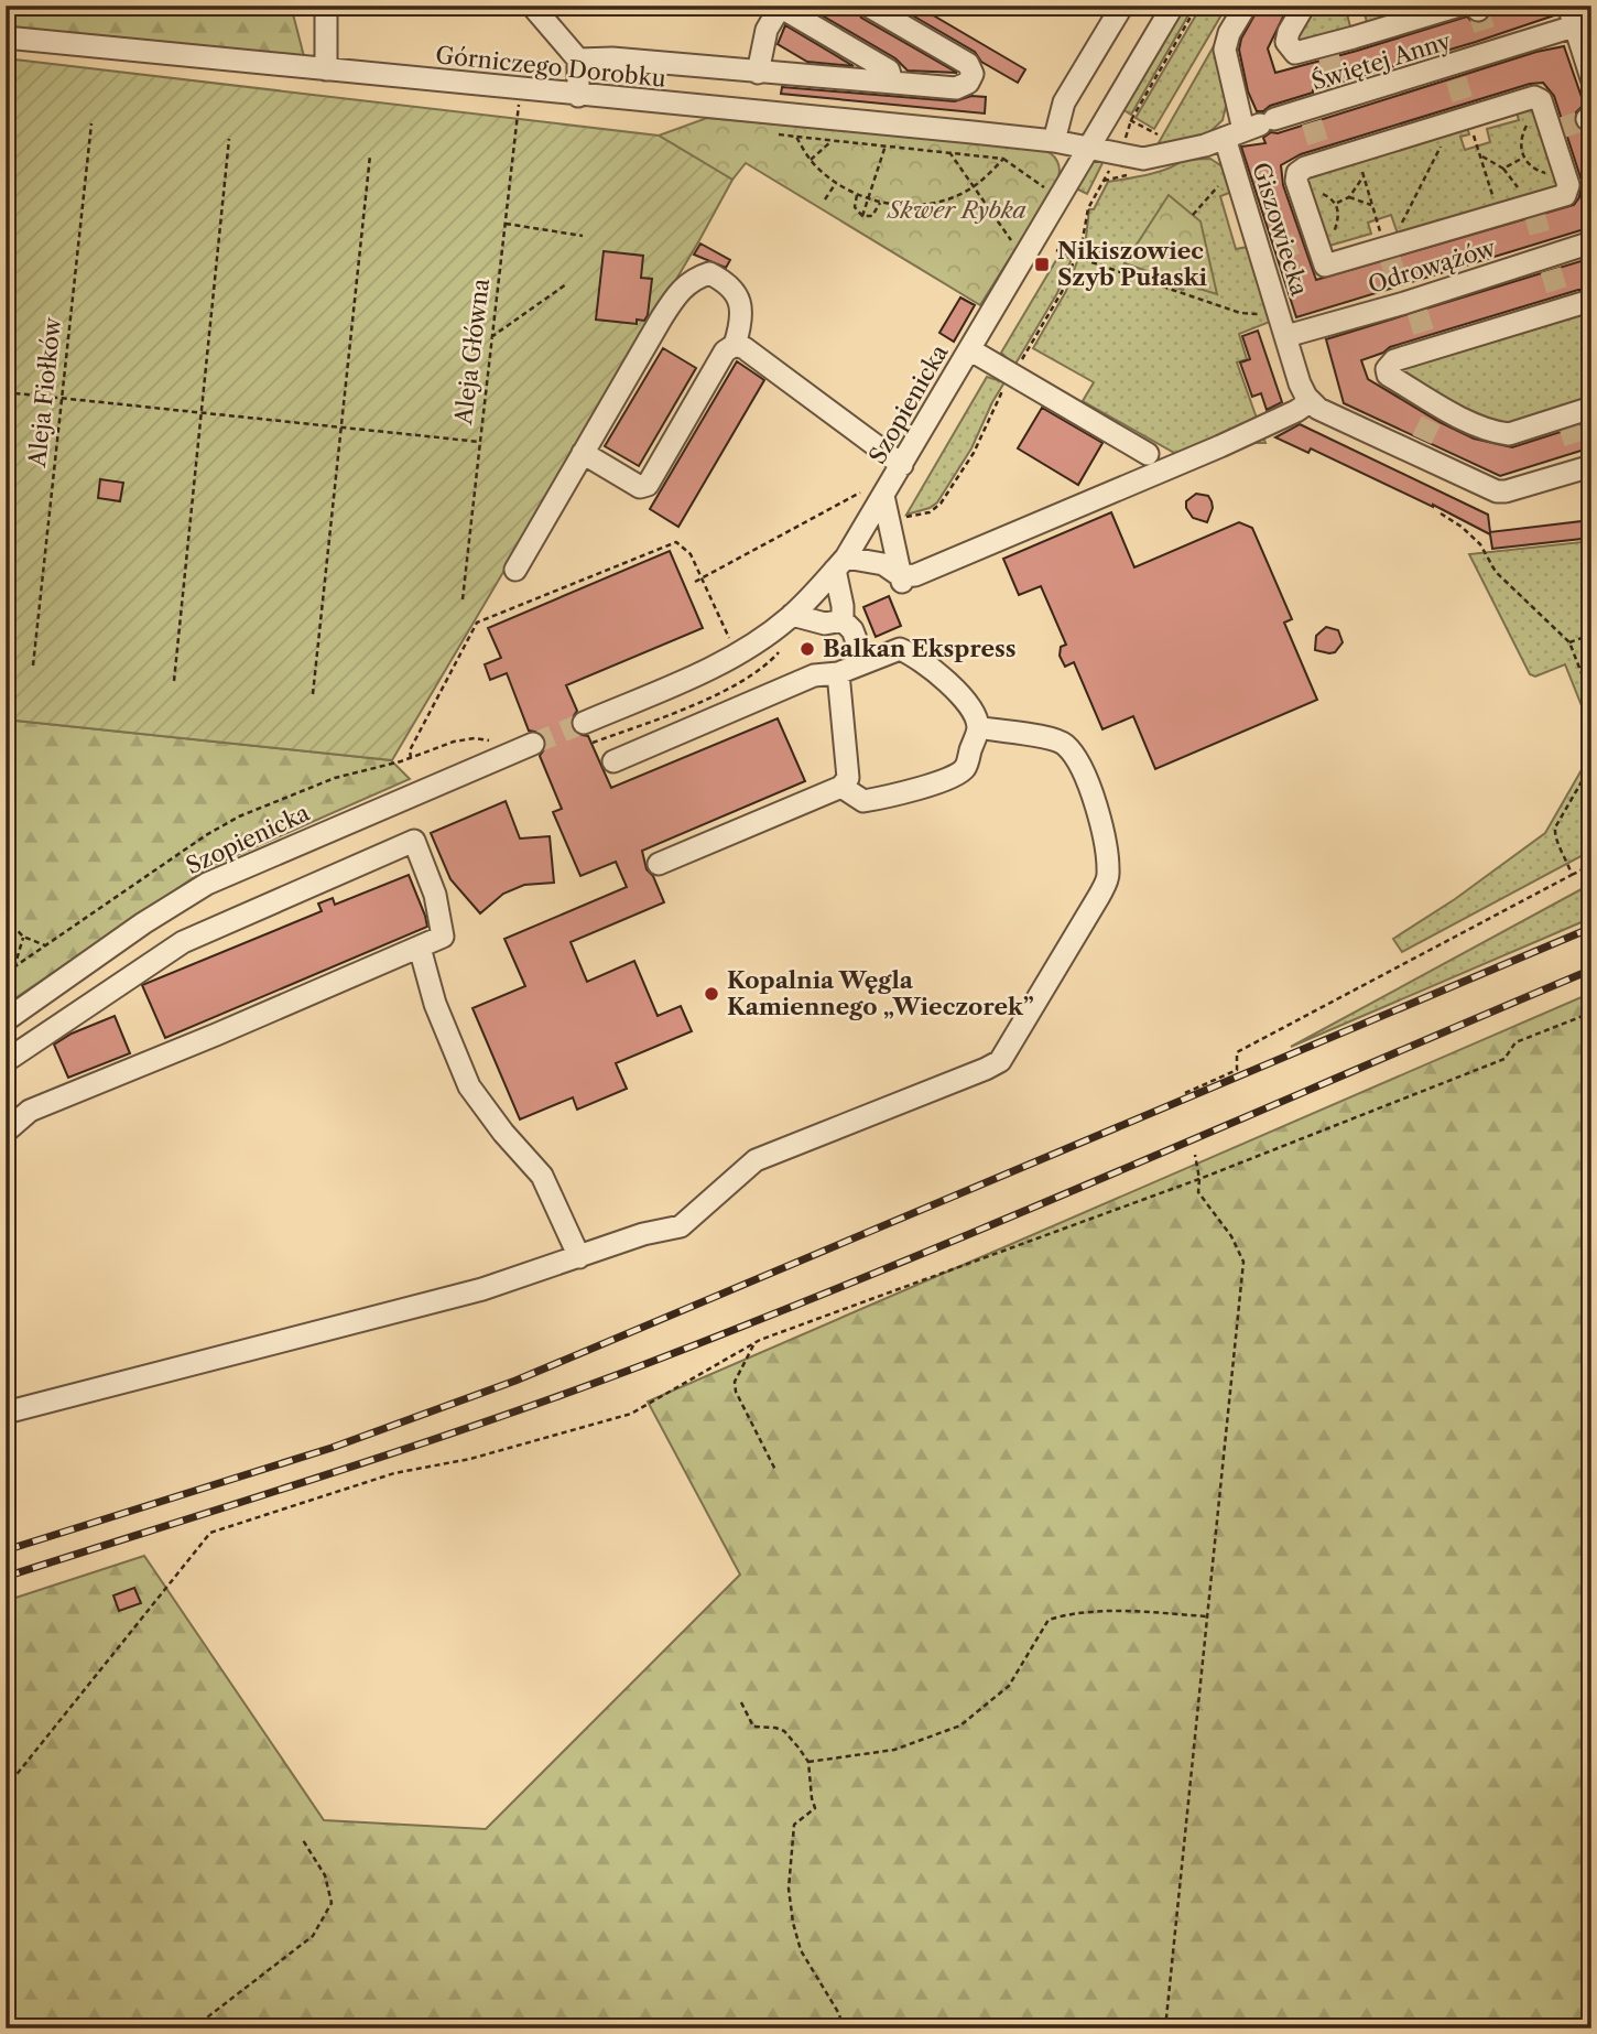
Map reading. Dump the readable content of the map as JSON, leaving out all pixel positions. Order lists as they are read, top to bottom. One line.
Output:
{"streets":{"street":["Świętej Anny","Górniczego Dorobku","Giszowiecka","Odrowążów","Szopienicka"],"path":["Aleja Główna","Aleja Fiołków"]},"crossings":[["Świętej Anny","Górniczego Dorobku"],["Świętej Anny","Giszowiecka"],["Świętej Anny","Szopienicka"],["Górniczego Dorobku","Szopienicka"],["Giszowiecka","Odrowążów"],["Aleja Główna","Aleja Fiołków"]],"parks":["Skwer Rybka"],"places":{"transit":["Nikiszowiec Szyb Pułaski"],"other":["Balkan Ekspress","Kopalnia Węgla Kamiennego „Wieczorek”"]}}
